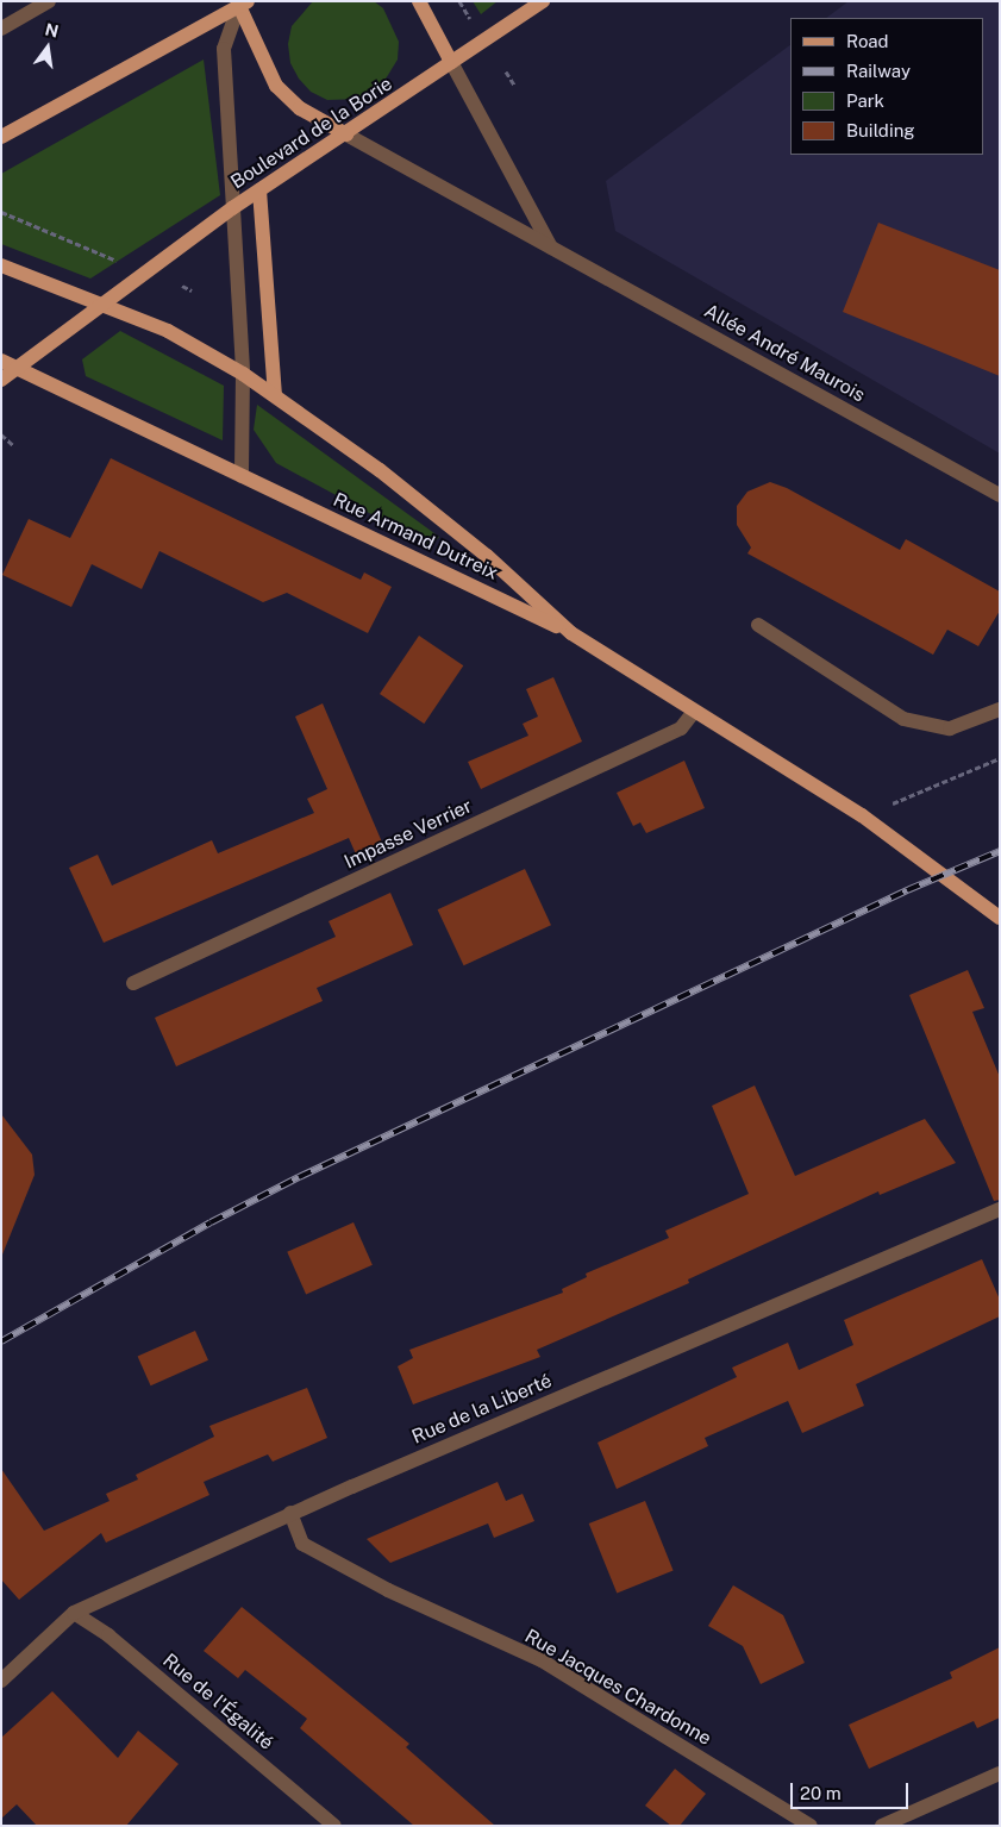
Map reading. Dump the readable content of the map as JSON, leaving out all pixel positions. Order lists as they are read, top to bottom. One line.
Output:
{"streets":{"main road":["Boulevard de la Borie","Allée André Maurois","Rue Armand Dutreix"],"street":["Impasse Verrier","Rue de la Liberté","Rue Jacques Chardonne","Rue de l'Égalité"]},"crossings":[["Boulevard de la Borie","Allée André Maurois"],["Boulevard de la Borie","Rue Armand Dutreix"],["Rue de la Liberté","Rue Jacques Chardonne"],["Rue de la Liberté","Rue de l'Égalité"]],"legend":["Road","Railway","Park","Building"],"scale_bar":"20 m","north":"top"}
